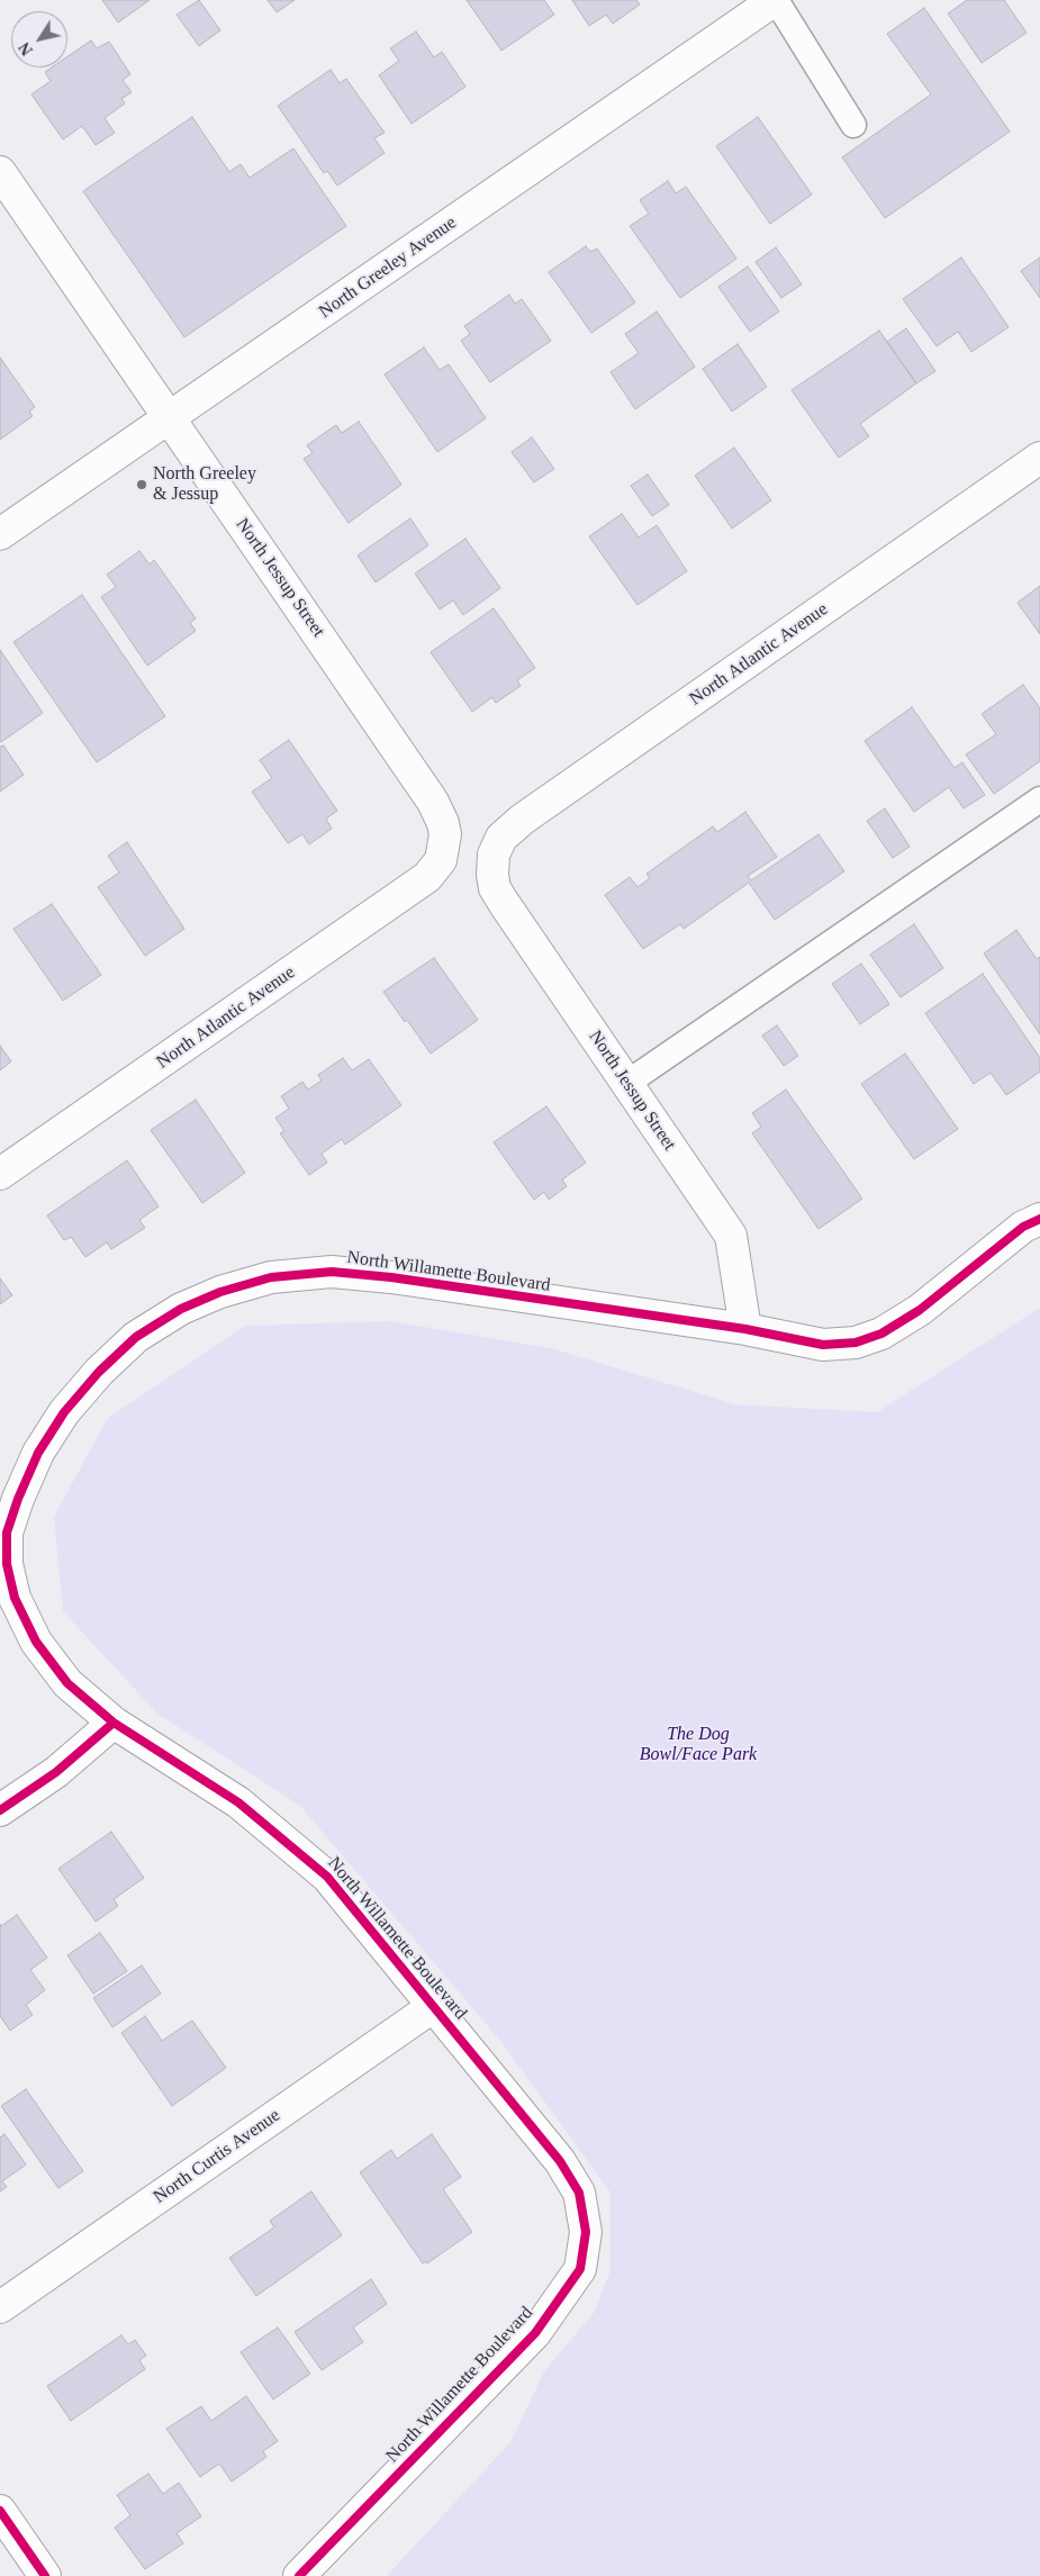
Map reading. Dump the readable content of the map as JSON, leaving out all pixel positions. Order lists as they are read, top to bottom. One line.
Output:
{"streets":{"street":["North Greeley Avenue","North Jessup Street","North Atlantic Avenue","North Willamette Boulevard","North Curtis Avenue"]},"crossings":[["North Greeley Avenue","North Jessup Street"],["North Jessup Street","North Atlantic Avenue"],["North Jessup Street","North Willamette Boulevard"],["North Willamette Boulevard","North Curtis Avenue"]],"parks":["The Dog Bowl/Face Park"],"places":["North Greeley & Jessup"],"north":"bottom left"}
